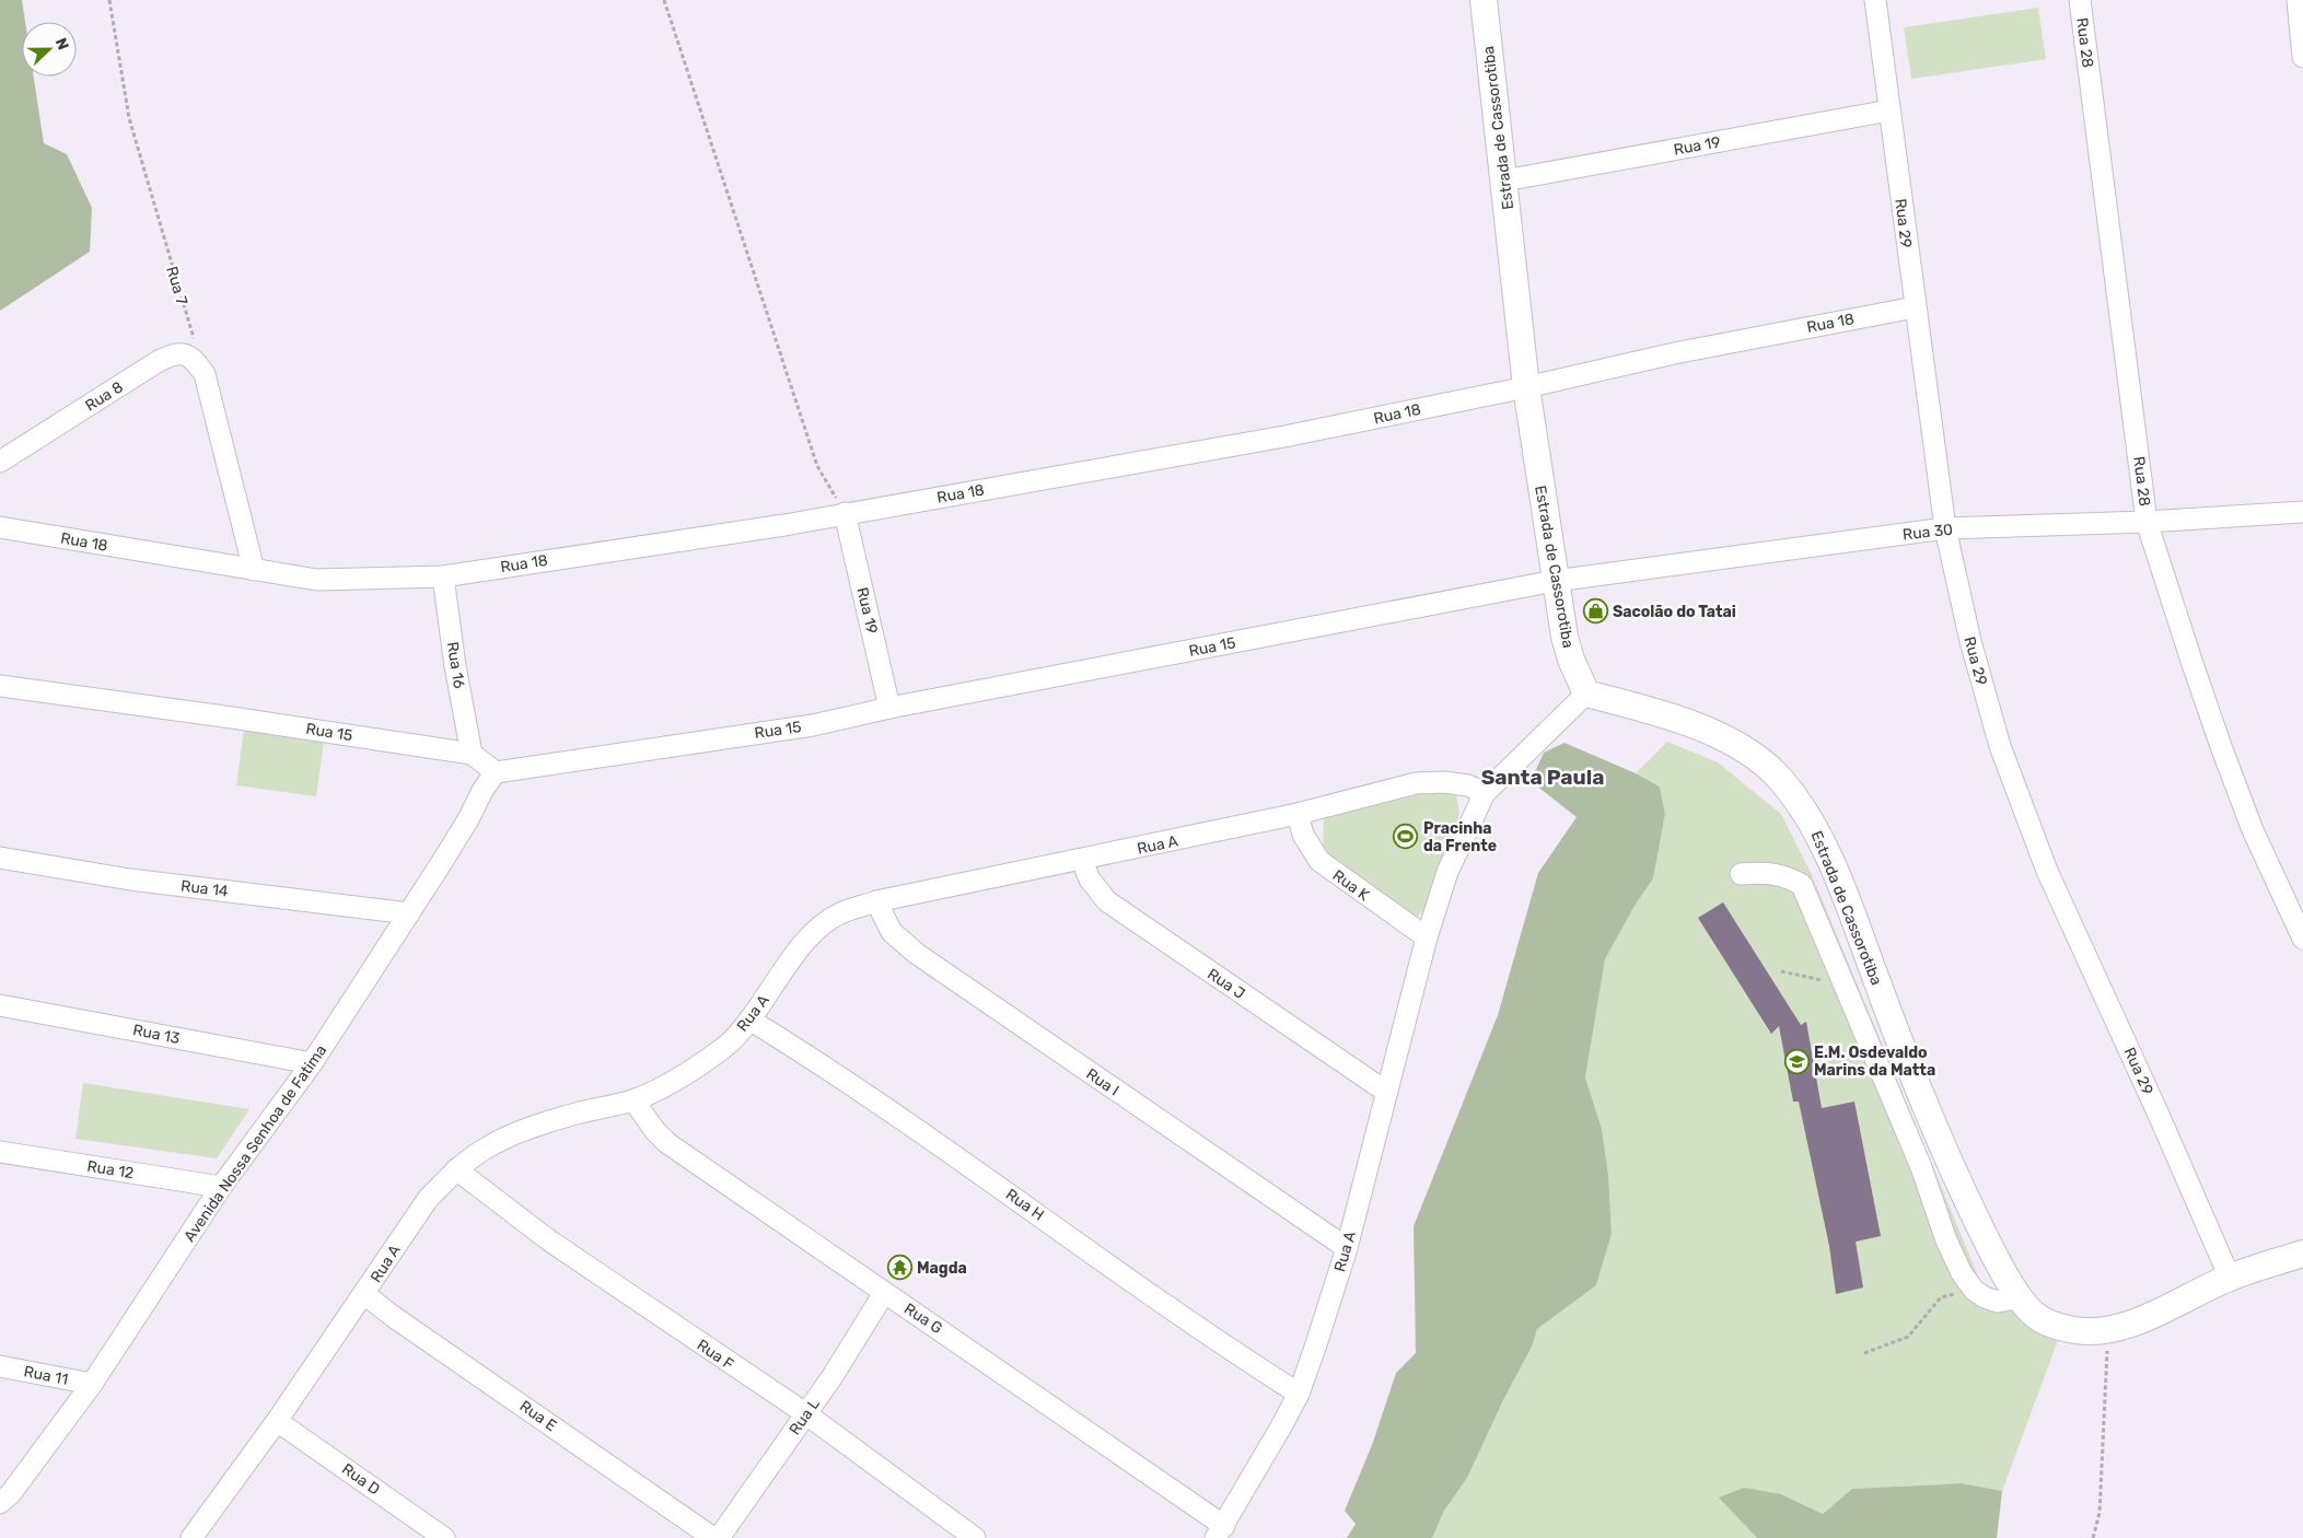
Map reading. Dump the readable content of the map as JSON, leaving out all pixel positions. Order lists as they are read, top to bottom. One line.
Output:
{"streets":{"main road":["Estrada de Cassorotiba"],"street":["Rua 28","Rua 19","Rua 29","Rua 18","Rua 8","Rua 30","Rua 15","Rua 16","Rua A","Rua K","Rua 14","Rua J","Rua 13","Rua I","Avenida Nossa Senhoa de Fatima","Rua 12","Rua H","Rua G","Rua F","Rua 11","Rua E","Rua L","Rua D"],"path":["Rua 7"]},"crossings":[["Rua 28","Rua 30"],["Estrada de Cassorotiba","Rua 19"],["Estrada de Cassorotiba","Rua 29"],["Estrada de Cassorotiba","Rua 18"],["Estrada de Cassorotiba","Rua 30"],["Estrada de Cassorotiba","Rua 15"],["Estrada de Cassorotiba","Rua A"],["Rua 19","Rua 29"],["Rua 19","Rua 18"],["Rua 19","Rua 15"],["Rua 29","Rua 18"],["Rua 29","Rua 30"],["Rua 7","Rua 8"],["Rua 18","Rua 16"],["Rua 30","Rua 15"],["Rua 15","Rua 16"],["Rua 15","Avenida Nossa Senhoa de Fatima"],["Rua A","Rua K"],["Rua A","Rua J"],["Rua A","Rua I"],["Rua A","Rua H"],["Rua A","Rua G"],["Rua A","Rua F"],["Rua A","Rua E"],["Rua A","Rua D"],["Rua 14","Avenida Nossa Senhoa de Fatima"],["Rua 13","Avenida Nossa Senhoa de Fatima"],["Avenida Nossa Senhoa de Fatima","Rua 12"],["Avenida Nossa Senhoa de Fatima","Rua 11"],["Rua G","Rua L"],["Rua F","Rua L"]],"districts":["Santa Paula"],"places":{"shop":["Sacolão do Tatai"],"sports":["Pracinha da Frente"],"school or university":["E.M. Osdevaldo Marins da Matta"],"temple":["Magda"]},"north":"right"}
